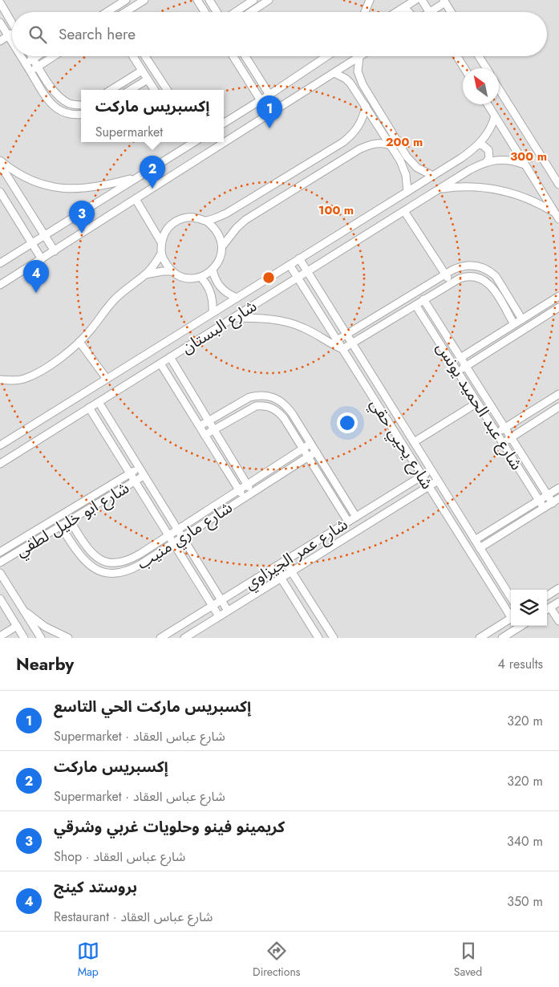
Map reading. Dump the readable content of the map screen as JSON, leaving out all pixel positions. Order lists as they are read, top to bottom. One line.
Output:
{"streets":{"street":["شارع البستان","شارع عبد الحميد يونس","شارع يحيي حقي","شارع ابو خليل لطفي","شارع ماري منيب","شارع عمر الجيزاوي"]},"crossings":[["شارع البستان","شارع يحيي حقي"],["شارع يحيي حقي","شارع عمر الجيزاوي"],["شارع ابو خليل لطفي","شارع ماري منيب"]],"north":"top left","page":{"search":"Search here","popup":["إكسبريس ماركت","Supermarket"],"pins":["1","2","3","4"],"heading":["Nearby","4 results"],"list":[{"mark":"1","name":"إكسبريس ماركت الحي التاسع","note":"Supermarket · شارع عباس العقاد","value":"320 m"},{"mark":"2","name":"إكسبريس ماركت","note":"Supermarket · شارع عباس العقاد","value":"320 m"},{"mark":"3","name":"كريمينو فينو وحلويات غربي وشرقي","note":"Shop · شارع عباس العقاد","value":"340 m"},{"mark":"4","name":"بروستد كينج","note":"Restaurant · شارع عباس العقاد","value":"350 m"}],"nav":["Map","Directions","Saved"]},"rings":["200 m","300 m","100 m"]}
